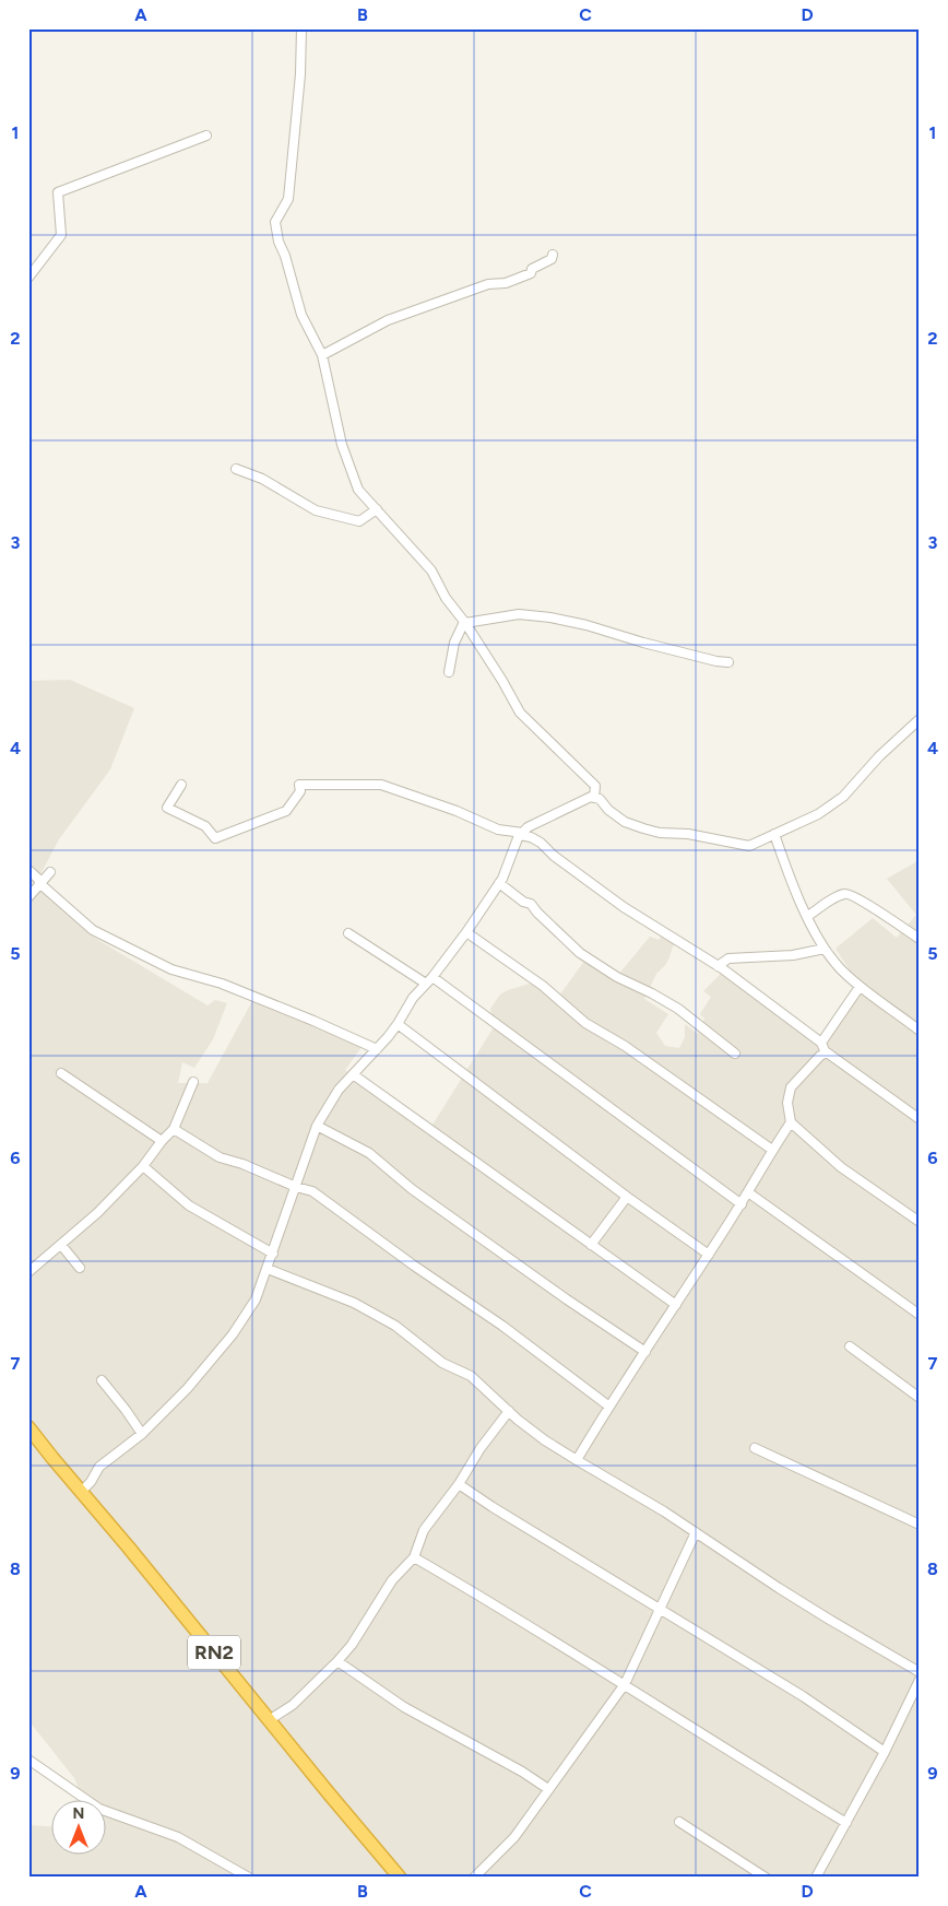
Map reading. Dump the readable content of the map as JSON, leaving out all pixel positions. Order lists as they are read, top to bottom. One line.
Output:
{"streets":{"highway":["RN2"]},"north":"top","grid":{"columns":["A","B","C","D"],"rows":["1","2","3","4","5","6","7","8","9"]}}
